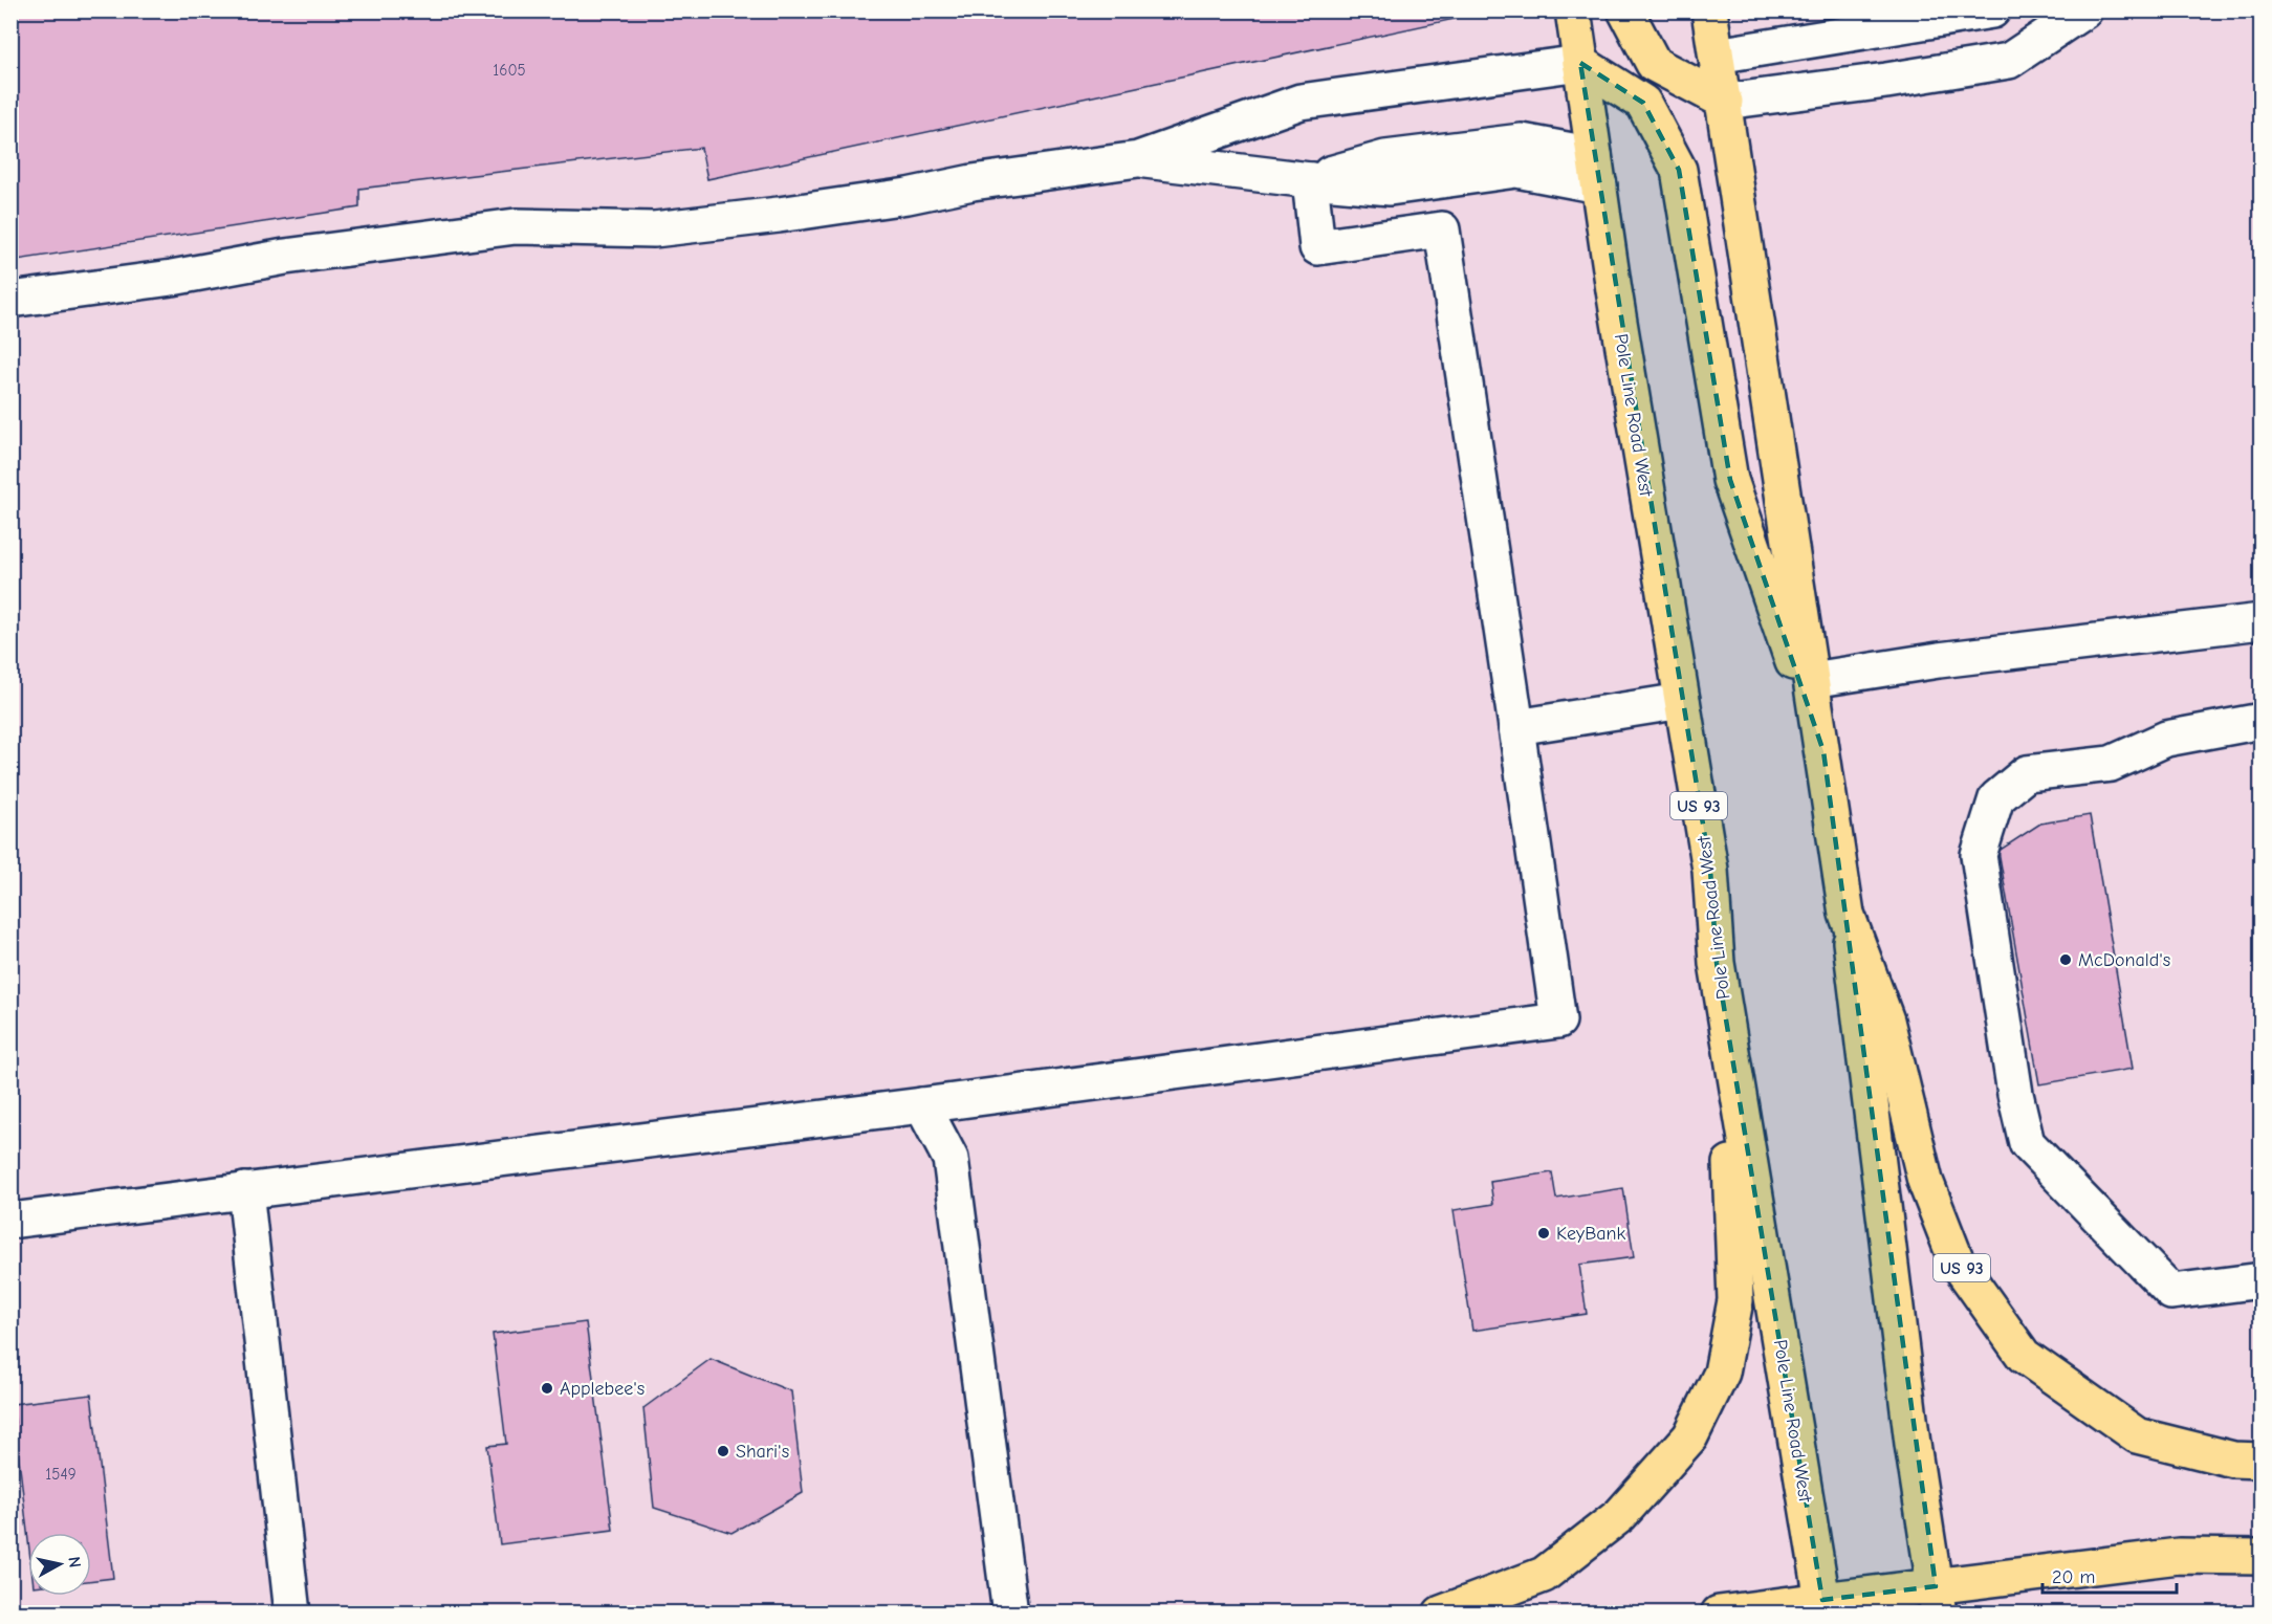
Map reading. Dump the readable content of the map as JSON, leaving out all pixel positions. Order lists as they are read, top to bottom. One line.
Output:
{"streets":{"main road":["Pole Line Road West","US 93"]},"places":["McDonald's","KeyBank","Applebee's","Shari's"],"house_numbers":["1605","1549"],"scale_bar":"20 m","north":"right"}
